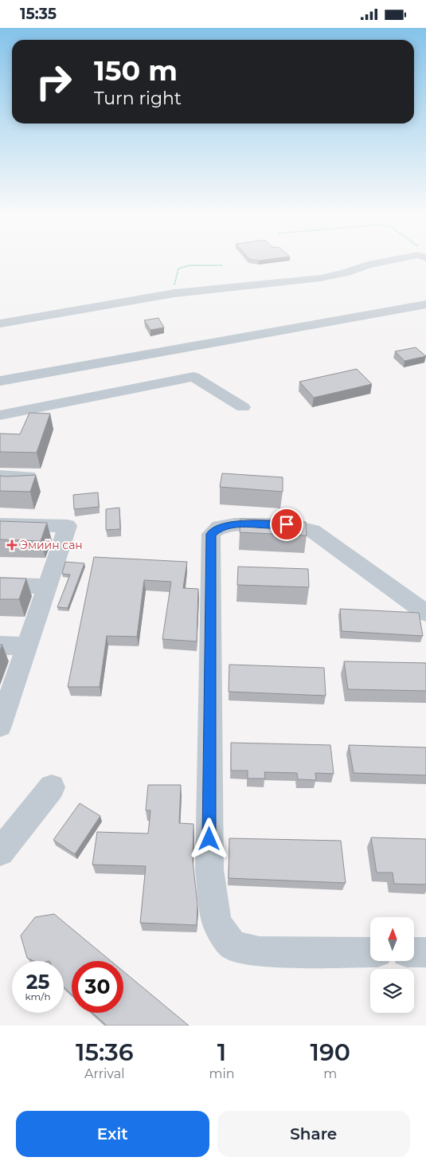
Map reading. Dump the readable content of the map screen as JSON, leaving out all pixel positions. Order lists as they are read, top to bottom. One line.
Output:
{"places":{"health":["Эмийн сан"]},"north":"top","page":{"status":"15:35","turn":["150 m","Turn right"],"speed":"25 km/h","limit":"30","eta":["15:36","Arrival","1","min","190","m"],"buttons":["Exit","Share"]}}
